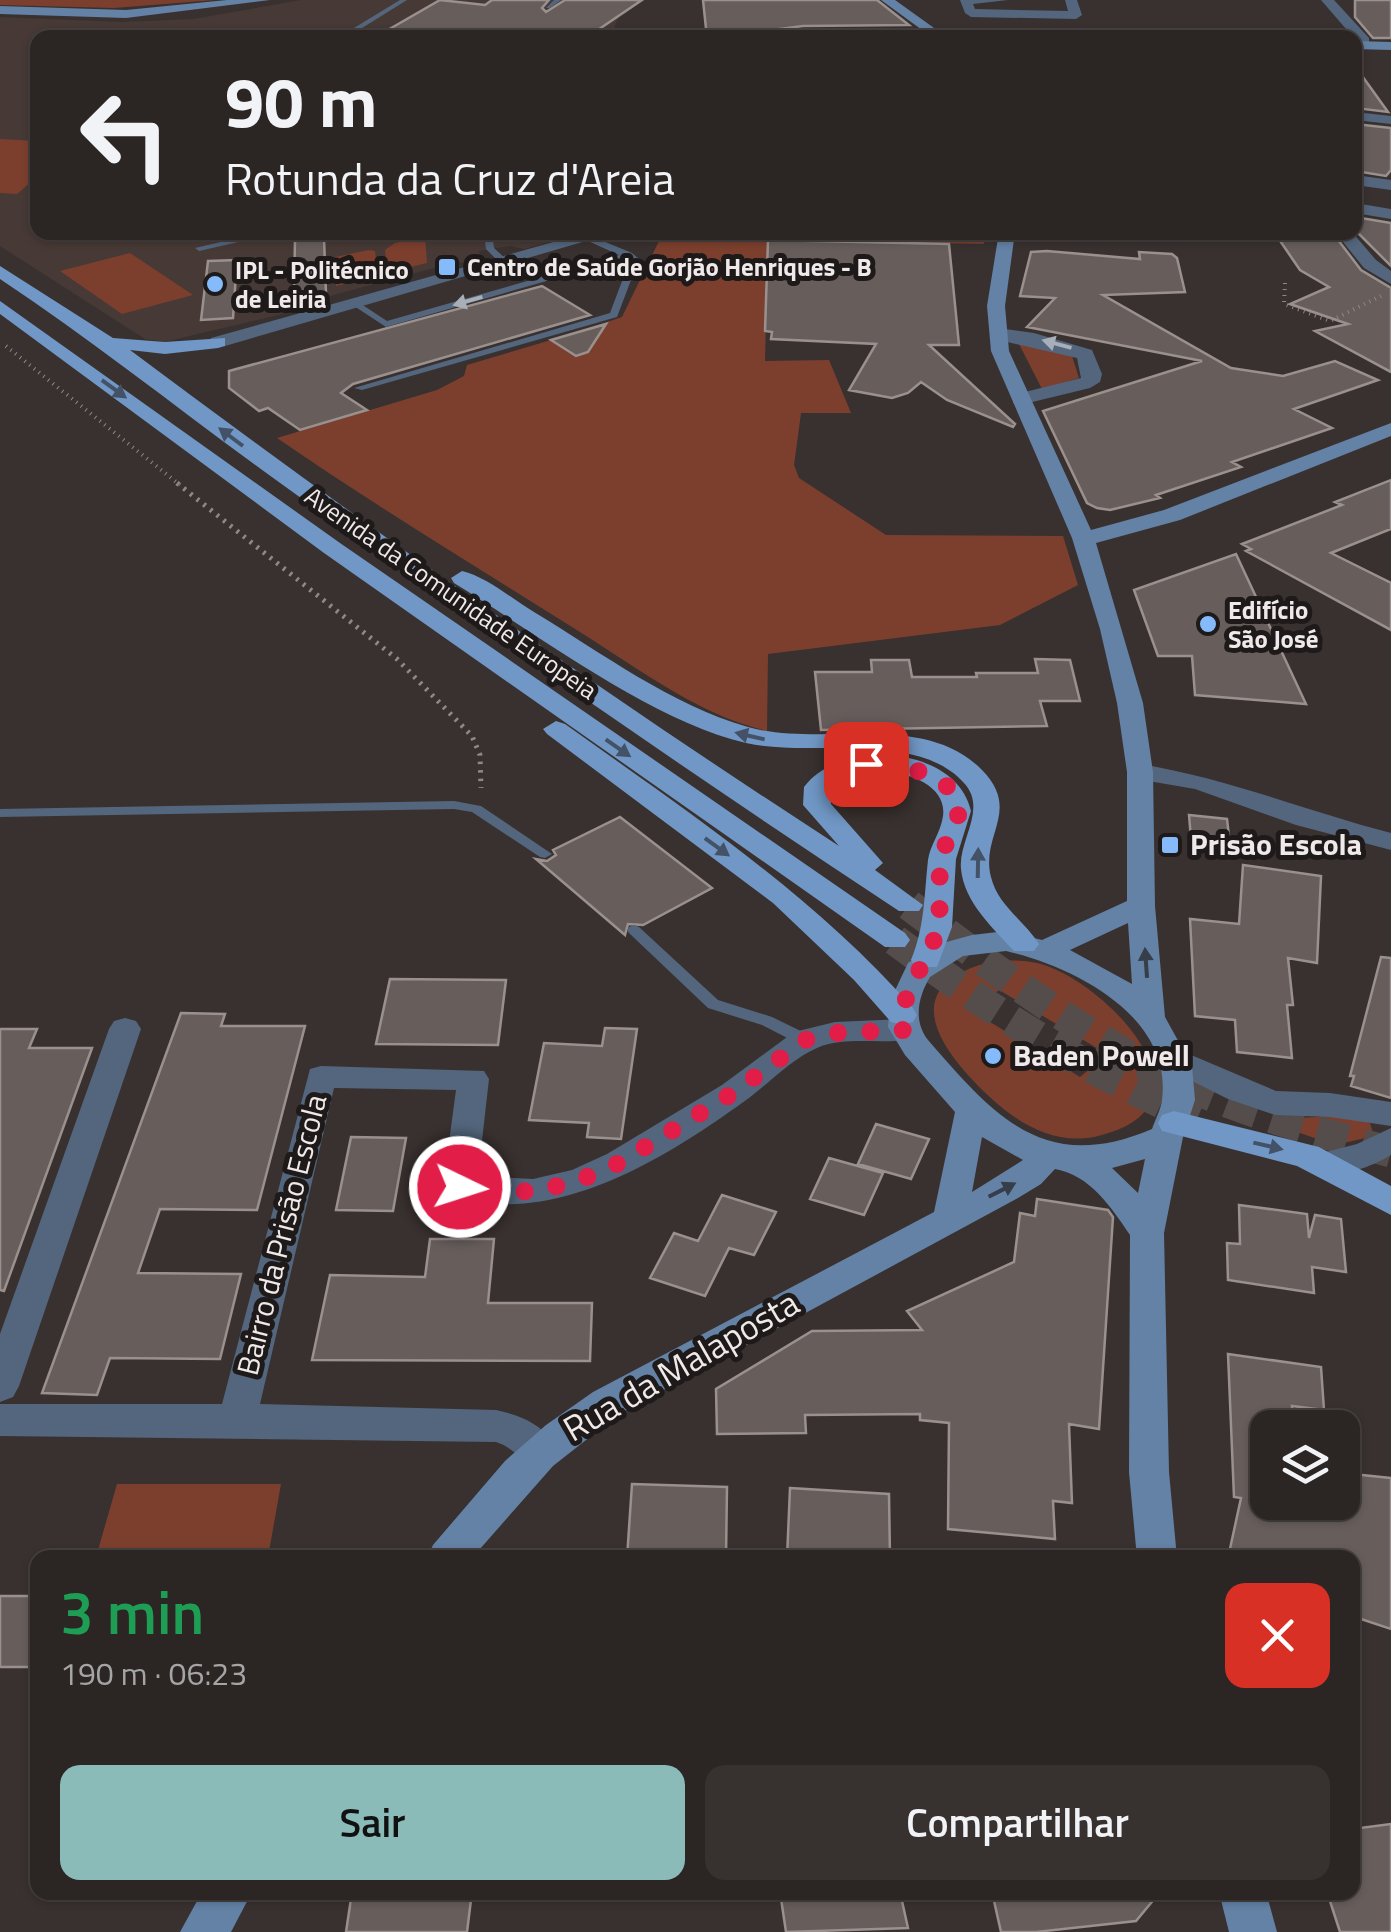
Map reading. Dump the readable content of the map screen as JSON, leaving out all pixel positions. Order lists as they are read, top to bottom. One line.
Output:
{"streets":{"main road":["Avenida da Comunidade Europeia","Rua da Malaposta"],"street":["Bairro da Prisão Escola"]},"crossings":[["Avenida da Comunidade Europeia","Bairro da Prisão Escola"],["Avenida da Comunidade Europeia","Rua da Malaposta"],["Bairro da Prisão Escola","Rua da Malaposta"]],"places":{"transit":["Centro de Saúde Gorjão Henriques - B","Prisão Escola"],"other":["IPL - Politécnico de Leiria","Edifício São José","Baden Powell"]},"page":{"turn":["90 m","Rotunda da Cruz d'Areia"],"heading":["3 min","190 m · 06:23"],"buttons":["Sair","Compartilhar"]}}
